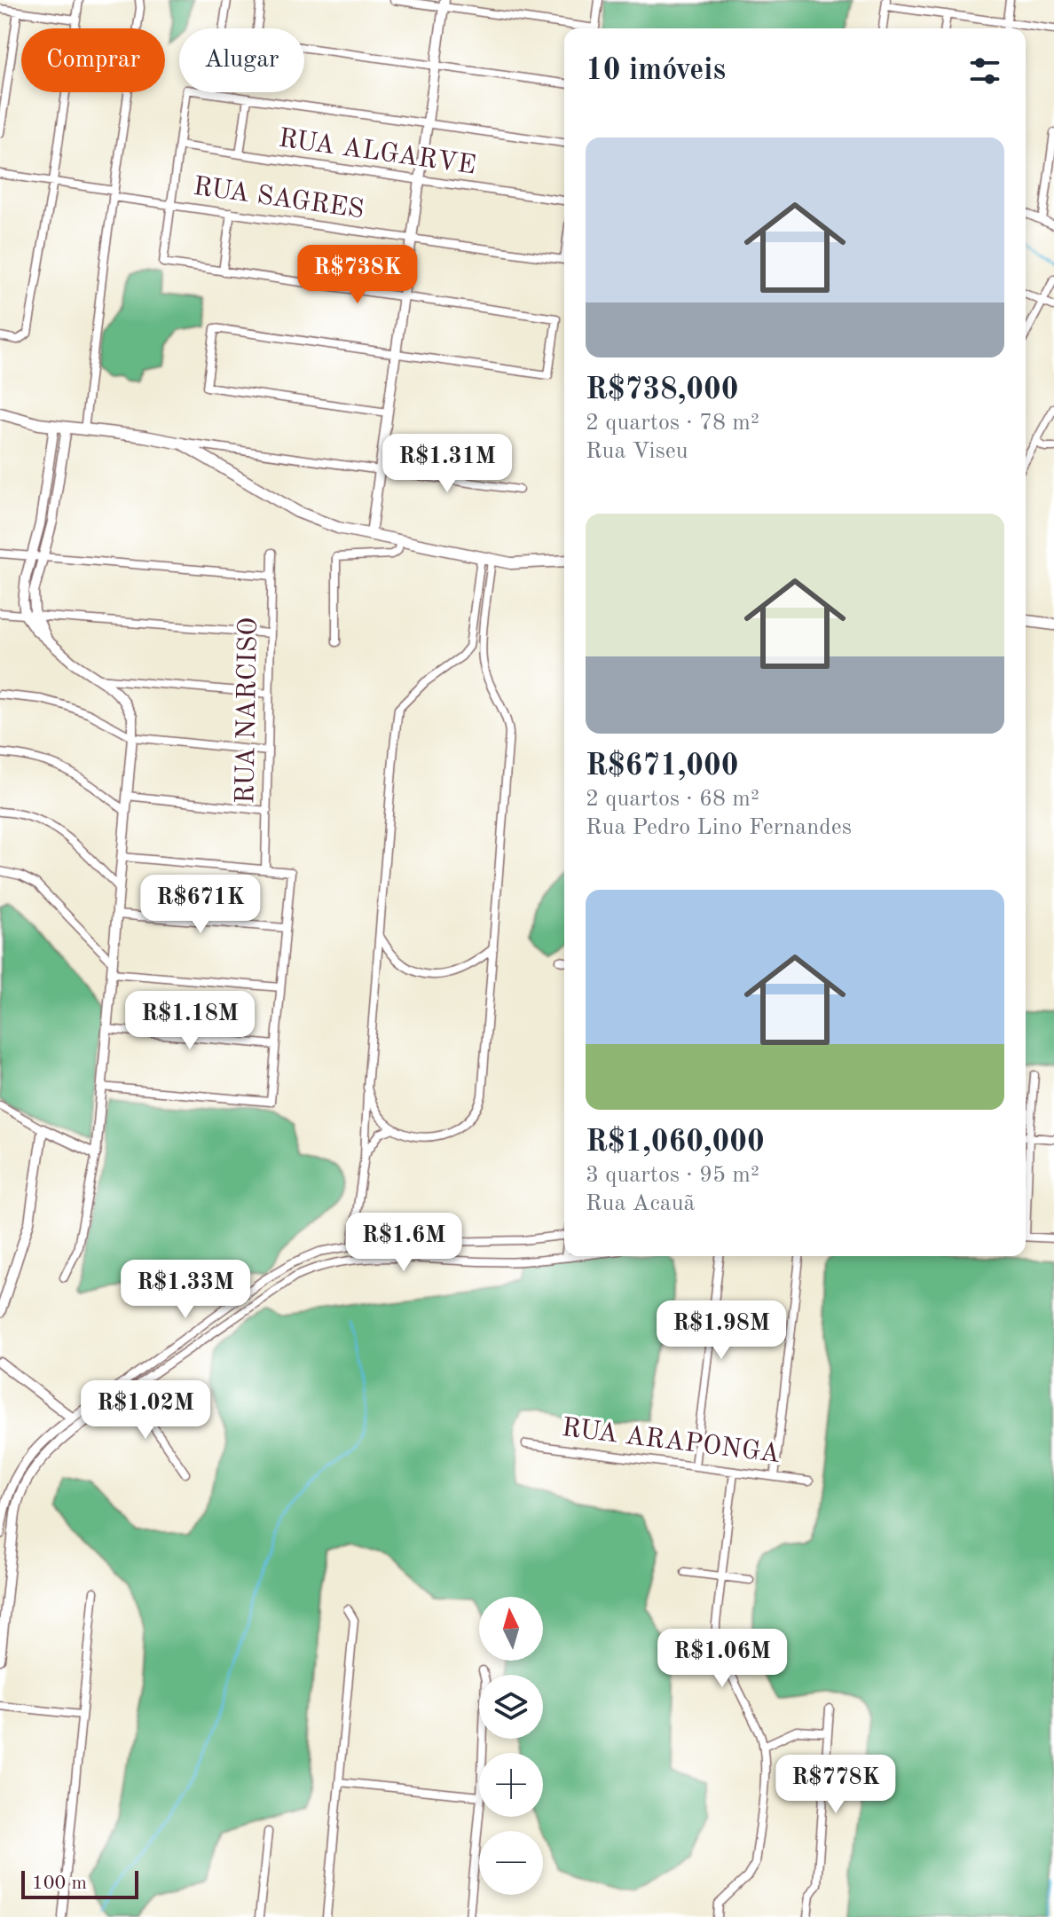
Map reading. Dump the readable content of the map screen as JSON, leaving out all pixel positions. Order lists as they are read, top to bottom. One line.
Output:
{"streets":{"street":["RUA ALGARVE","RUA SAGRES","RUA NARCISO","RUA ARAPONGA"]},"scale_bar":"100 m","north":"top","page":{"chip":["Comprar","Alugar"],"heading":"10 imóveis","list":[{"name":"R$738,000","note":"2 quartos · 78 m² · Rua Viseu"},{"name":"R$671,000","note":"2 quartos · 68 m² · Rua Pedro Lino Fernandes"},{"name":"R$1,060,000","note":"3 quartos · 95 m² · Rua Acauã"}],"price":["R$738K","R$1.31M","R$671K","R$1.18M","R$1.6M","R$1.33M","R$1.98M","R$1.02M","R$1.06M","R$778K"],"map_buttons":["+","−"],"scale":"100 m"}}
